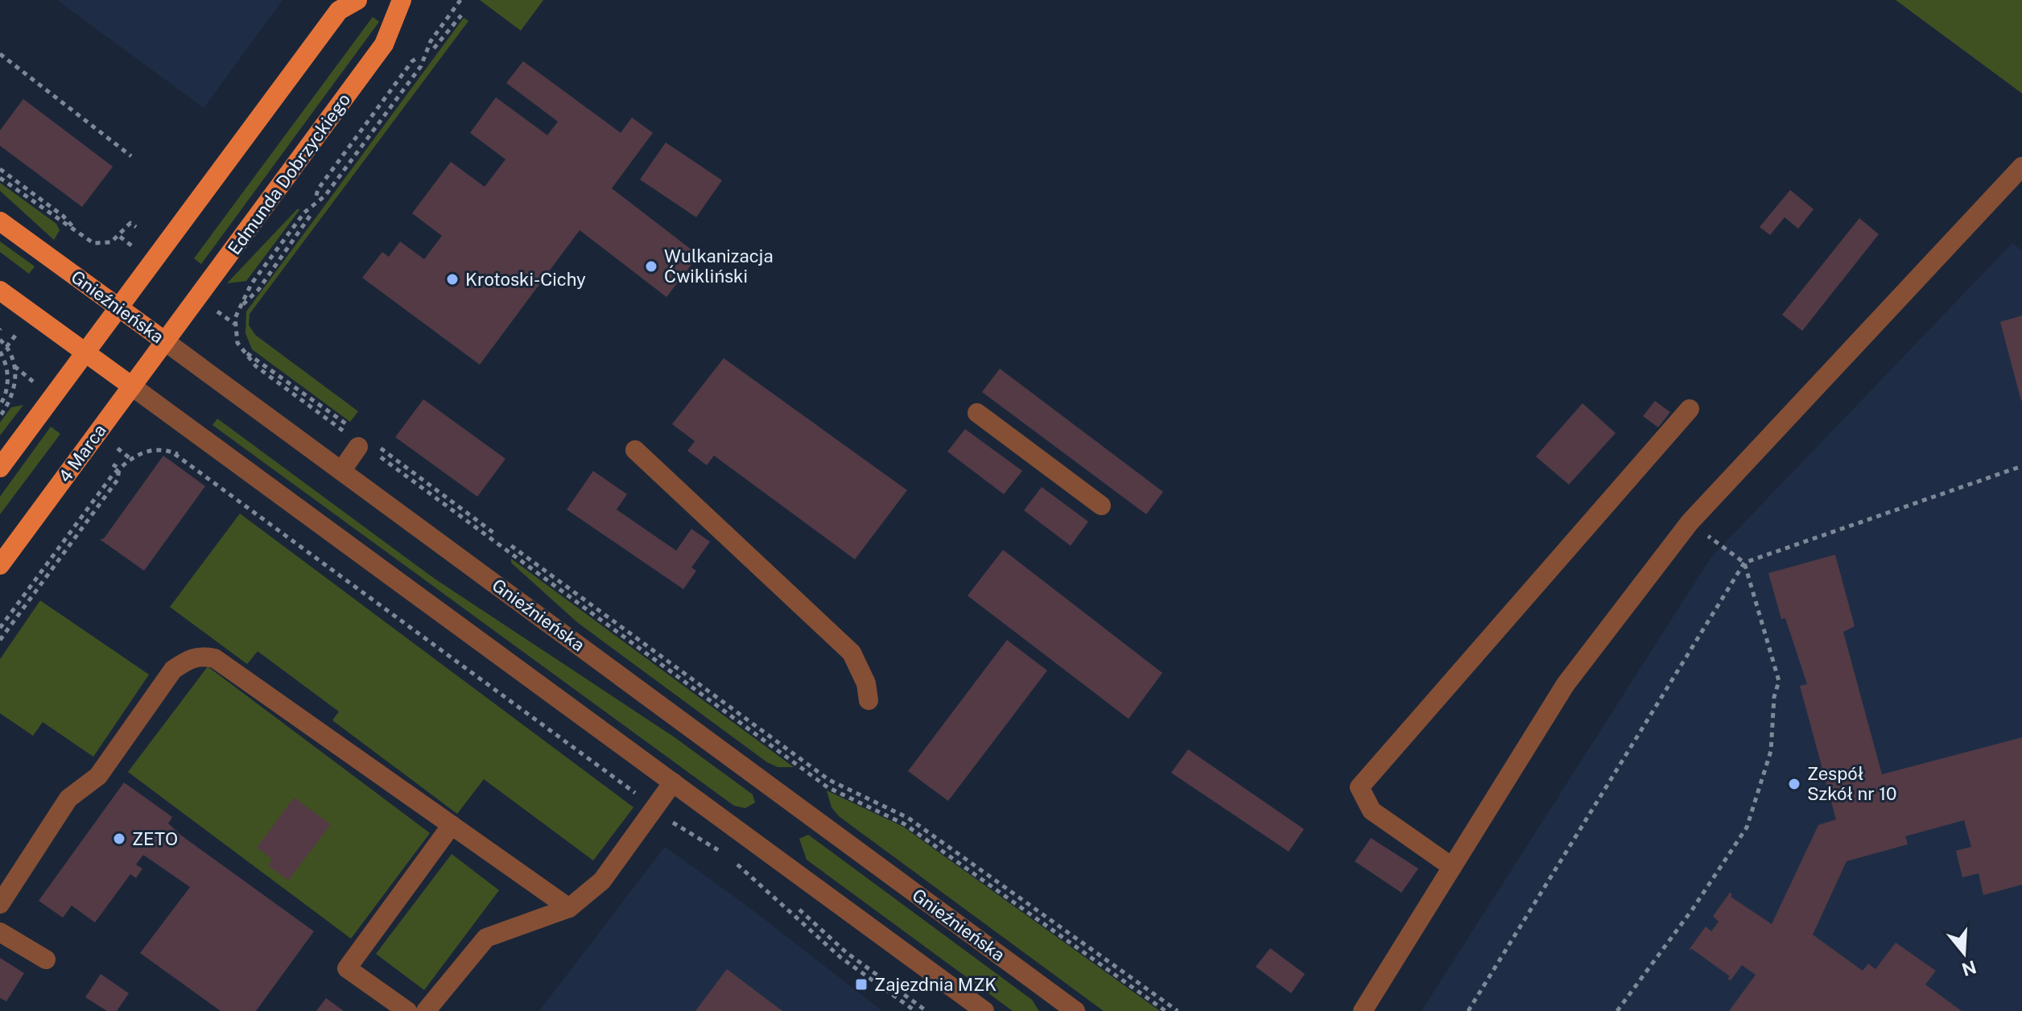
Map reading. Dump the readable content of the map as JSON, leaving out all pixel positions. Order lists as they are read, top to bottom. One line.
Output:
{"streets":{"main road":["Edmunda Dobrzyckiego","Gnieźnieńska","4 Marca"]},"crossings":[["Edmunda Dobrzyckiego","Gnieźnieńska"],["Edmunda Dobrzyckiego","4 Marca"],["Gnieźnieńska","4 Marca"]],"places":{"other":["Wulkanizacja Ćwikliński","Krotoski-Cichy","Zespół Szkół nr 10","ZETO"],"transit":["Zajezdnia MZK"]},"north":"bottom"}
